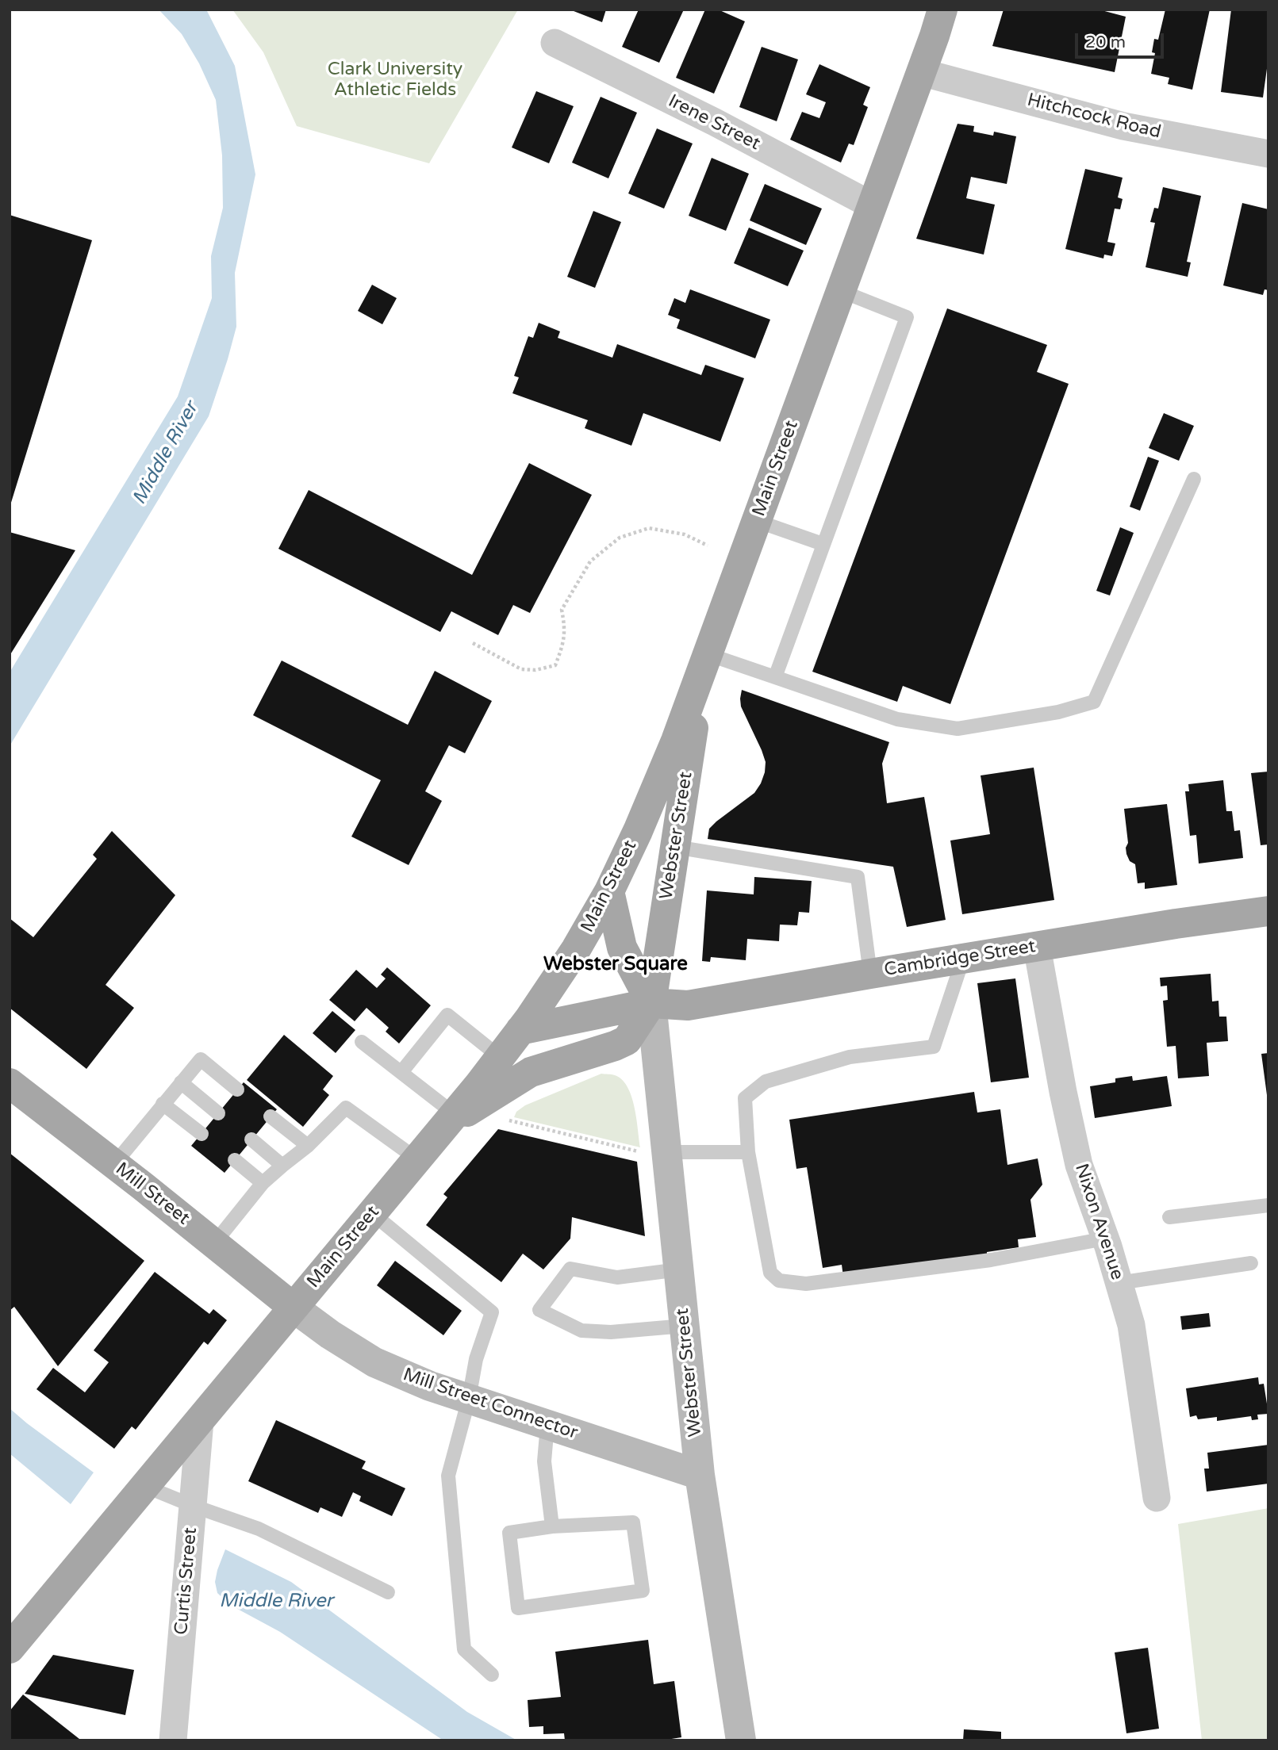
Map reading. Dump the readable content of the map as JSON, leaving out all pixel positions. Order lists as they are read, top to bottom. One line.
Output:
{"streets":{"main road":["Main Street","Webster Street","Cambridge Street","Mill Street","Mill Street Connector"],"street":["Hitchcock Road","Irene Street","Nixon Avenue","Curtis Street"]},"crossings":[["Hitchcock Road","Main Street"],["Irene Street","Main Street"],["Main Street","Webster Street"],["Main Street","Cambridge Street"],["Main Street","Mill Street"],["Main Street","Mill Street Connector"],["Main Street","Curtis Street"],["Webster Street","Cambridge Street"],["Webster Street","Mill Street Connector"],["Cambridge Street","Nixon Avenue"],["Mill Street","Mill Street Connector"]],"districts":["Webster Square"],"water":["Middle River"],"parks":["Clark University Athletic Fields"],"scale_bar":"20 m"}
